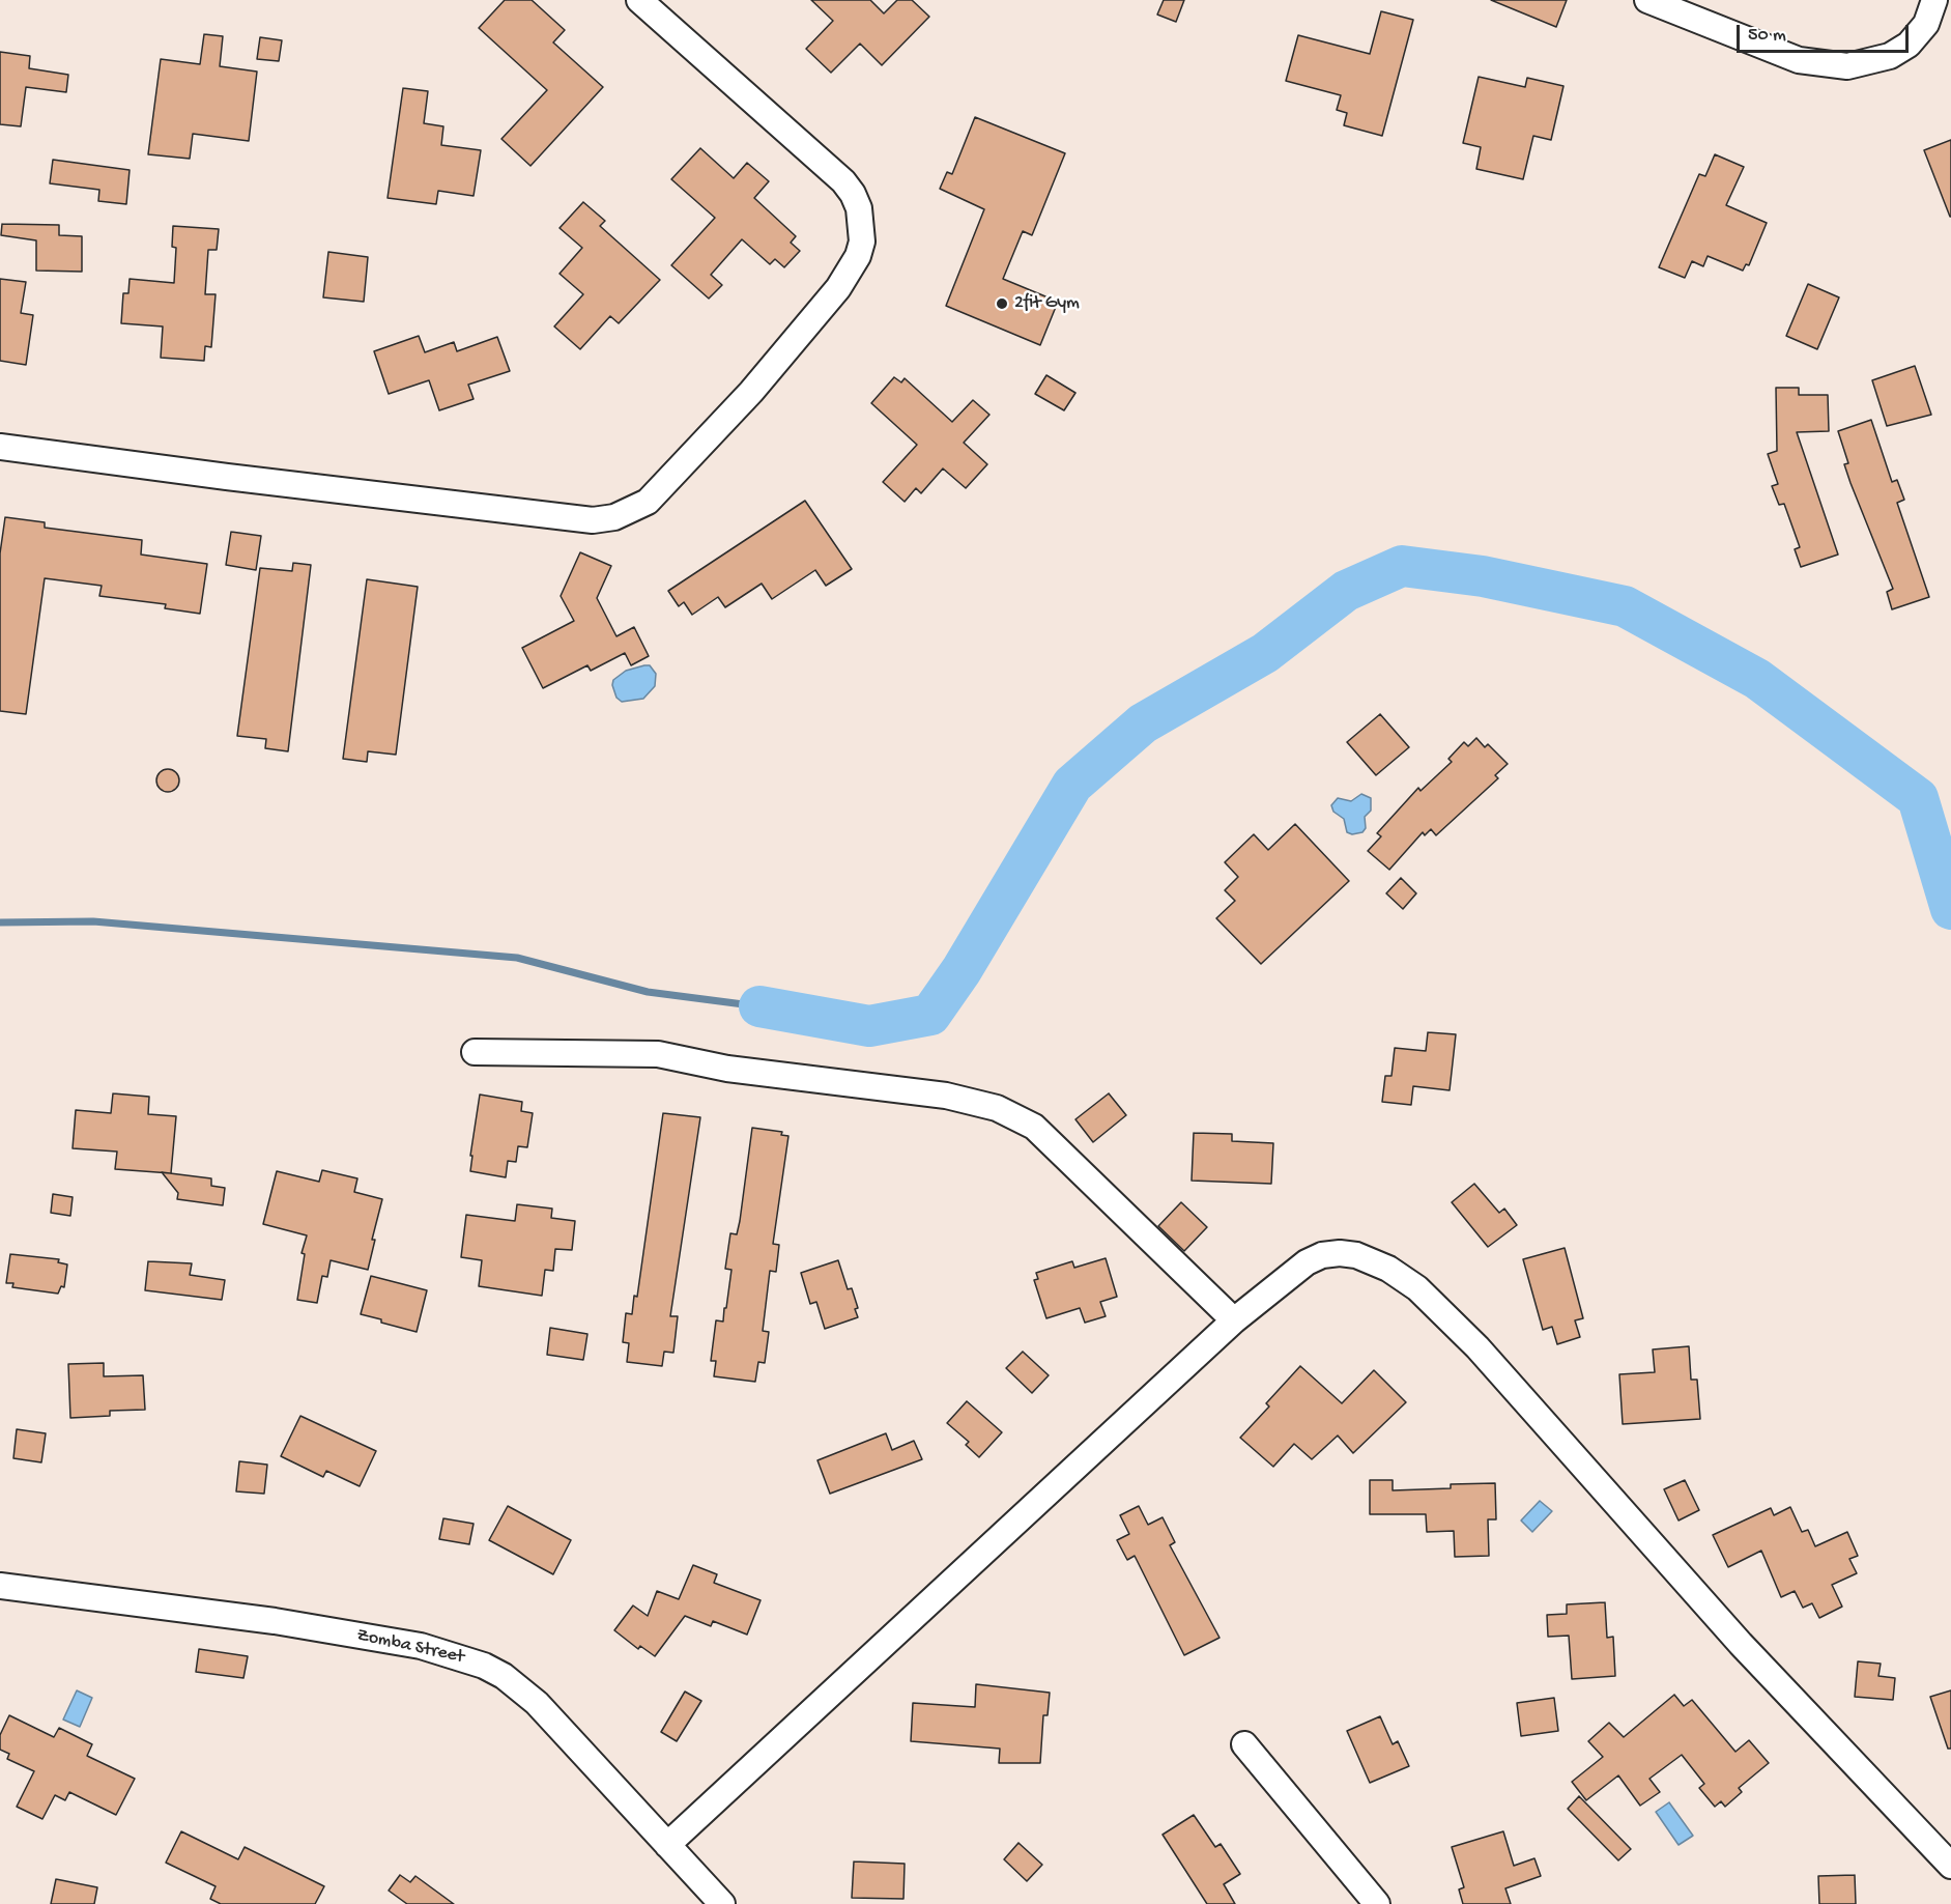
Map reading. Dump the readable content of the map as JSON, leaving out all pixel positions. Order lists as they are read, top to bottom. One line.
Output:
{"streets":{"street":["Zomba Street"]},"places":["2fit Gym"],"scale_bar":"50 m"}
